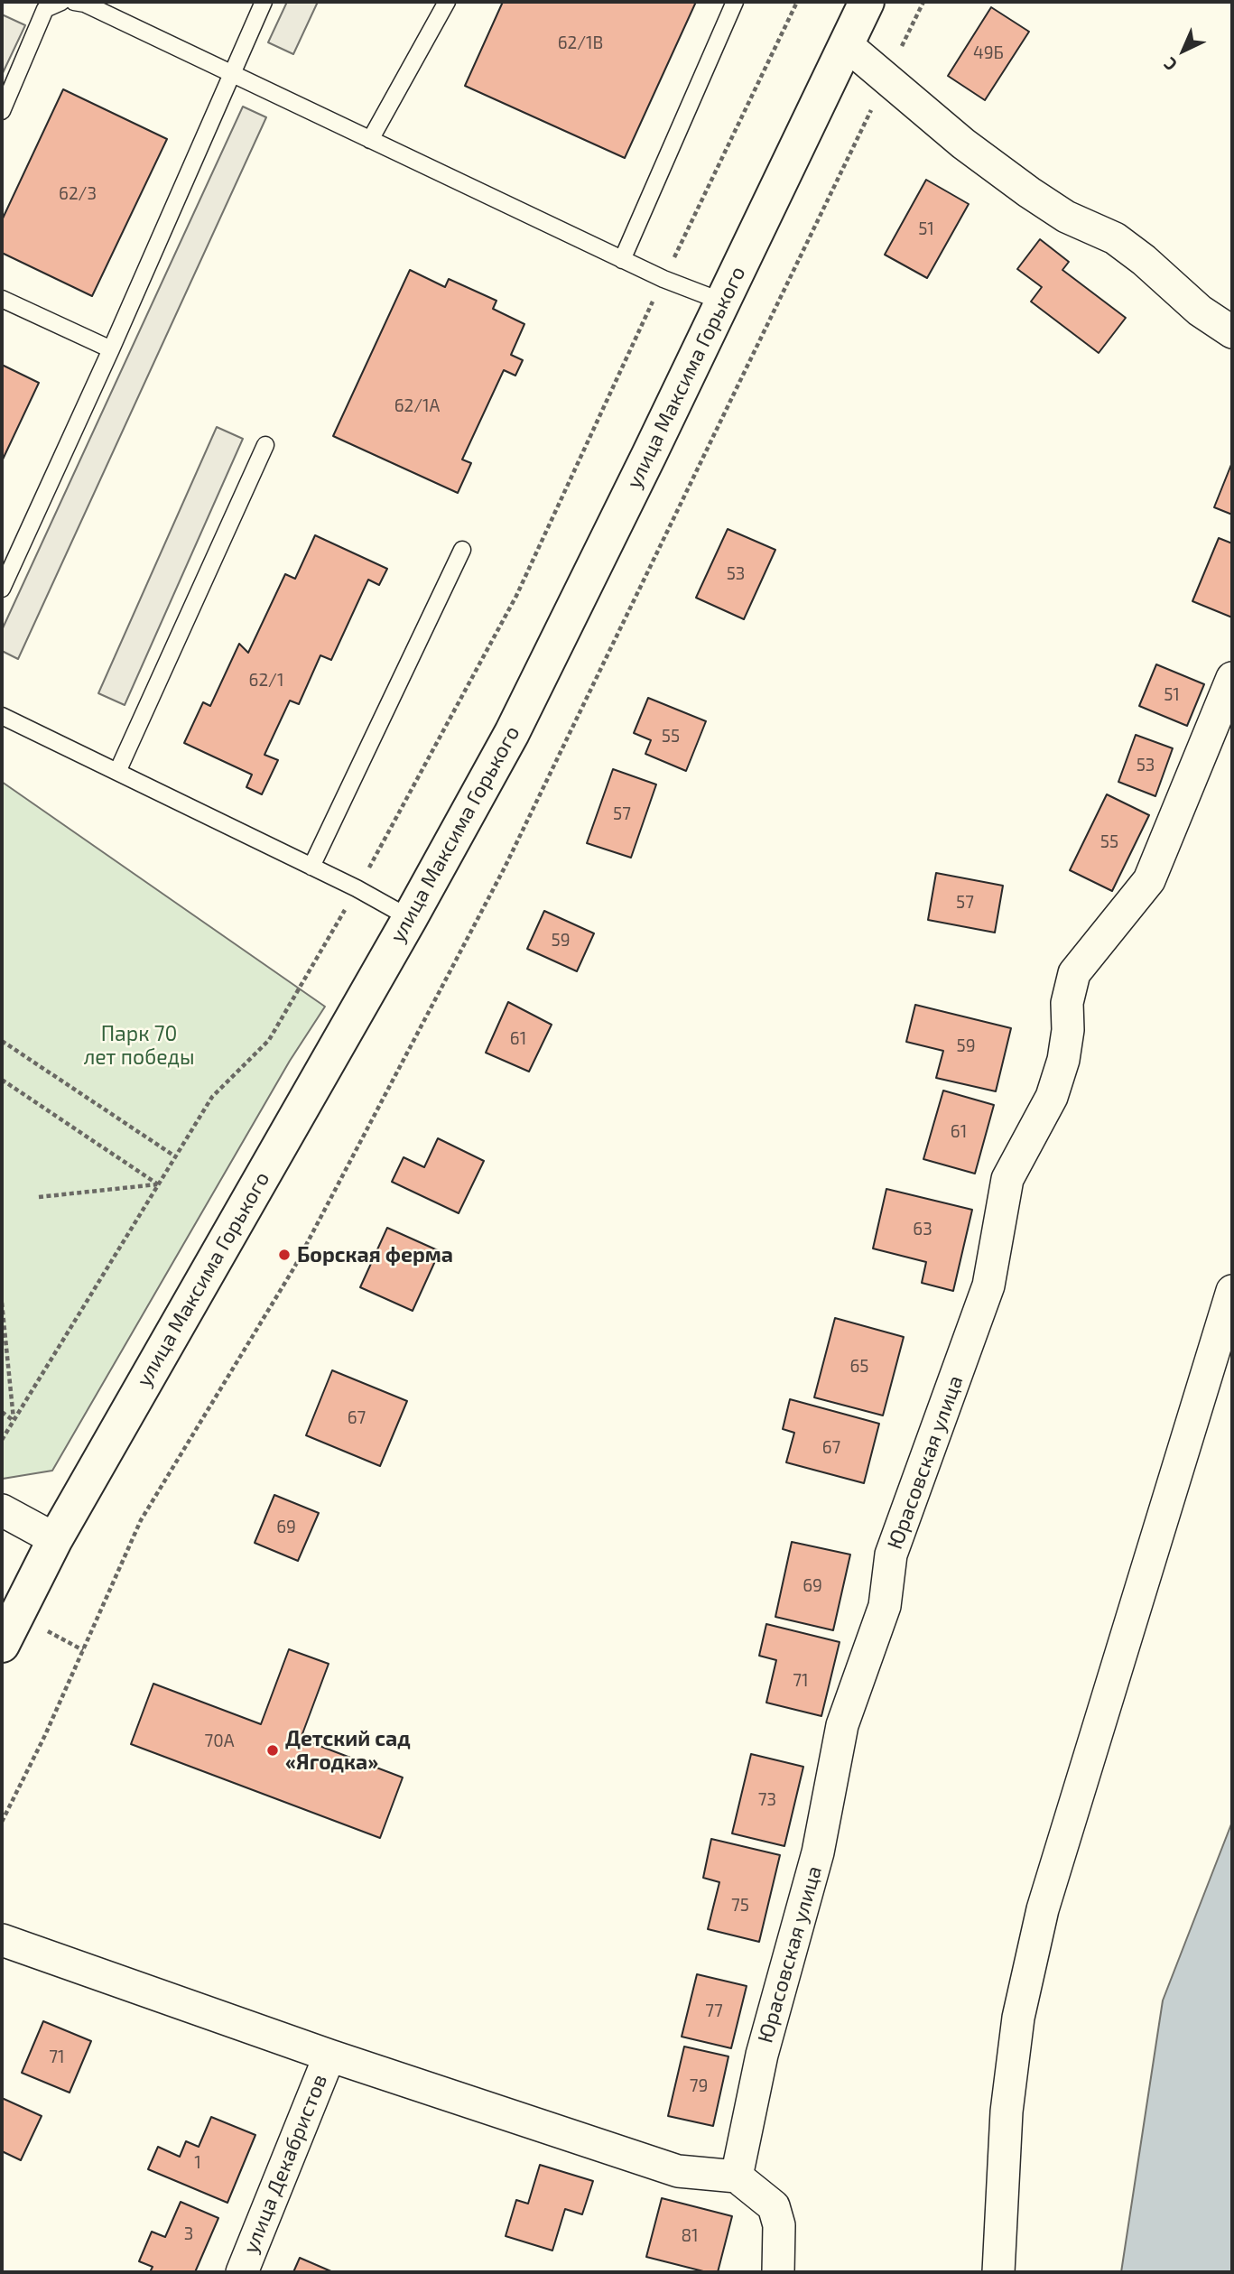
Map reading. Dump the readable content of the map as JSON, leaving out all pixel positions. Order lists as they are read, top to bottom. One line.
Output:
{"streets":{"street":["улица Максима Горького","Юрасовская улица","улица Декабристов"]},"parks":["Парк 70 лет победы"],"places":["Борская ферма","Детский сад «Ягодка»"],"house_numbers":["62/1В","49Б","62/3","51","62/1А","53","62/1","51","55","53","57","55","57","59","61","59","61","63","65","67","67","69","69","71","70А","73","75","77","71","79","1","3","81"],"north":"bottom left"}
